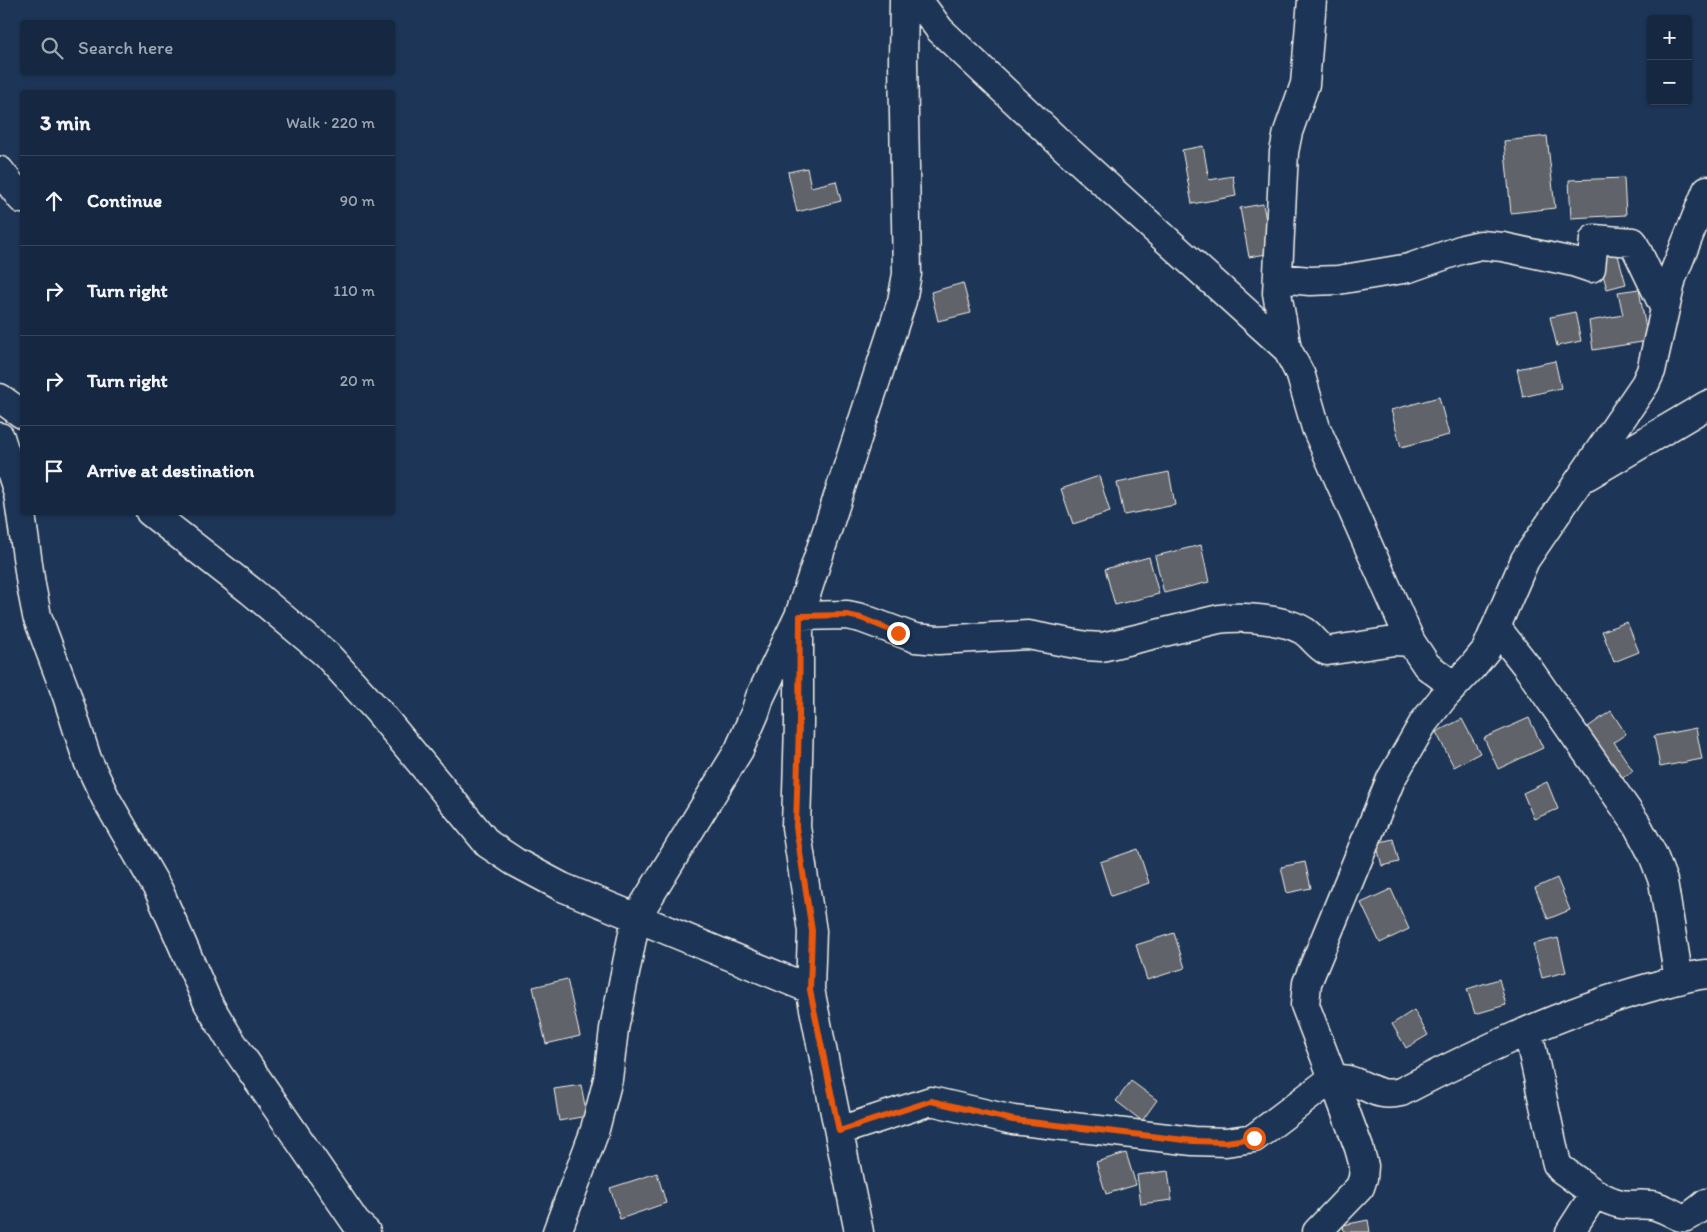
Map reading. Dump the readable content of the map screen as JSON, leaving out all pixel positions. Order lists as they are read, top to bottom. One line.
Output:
{"page":{"map_buttons":["+","−"],"search":"Search here","heading":["3 min","Walk · 220 m"],"list":[["Continue","90 m"],["Turn right","110 m"],["Turn right","20 m"],"Arrive at destination"]}}
